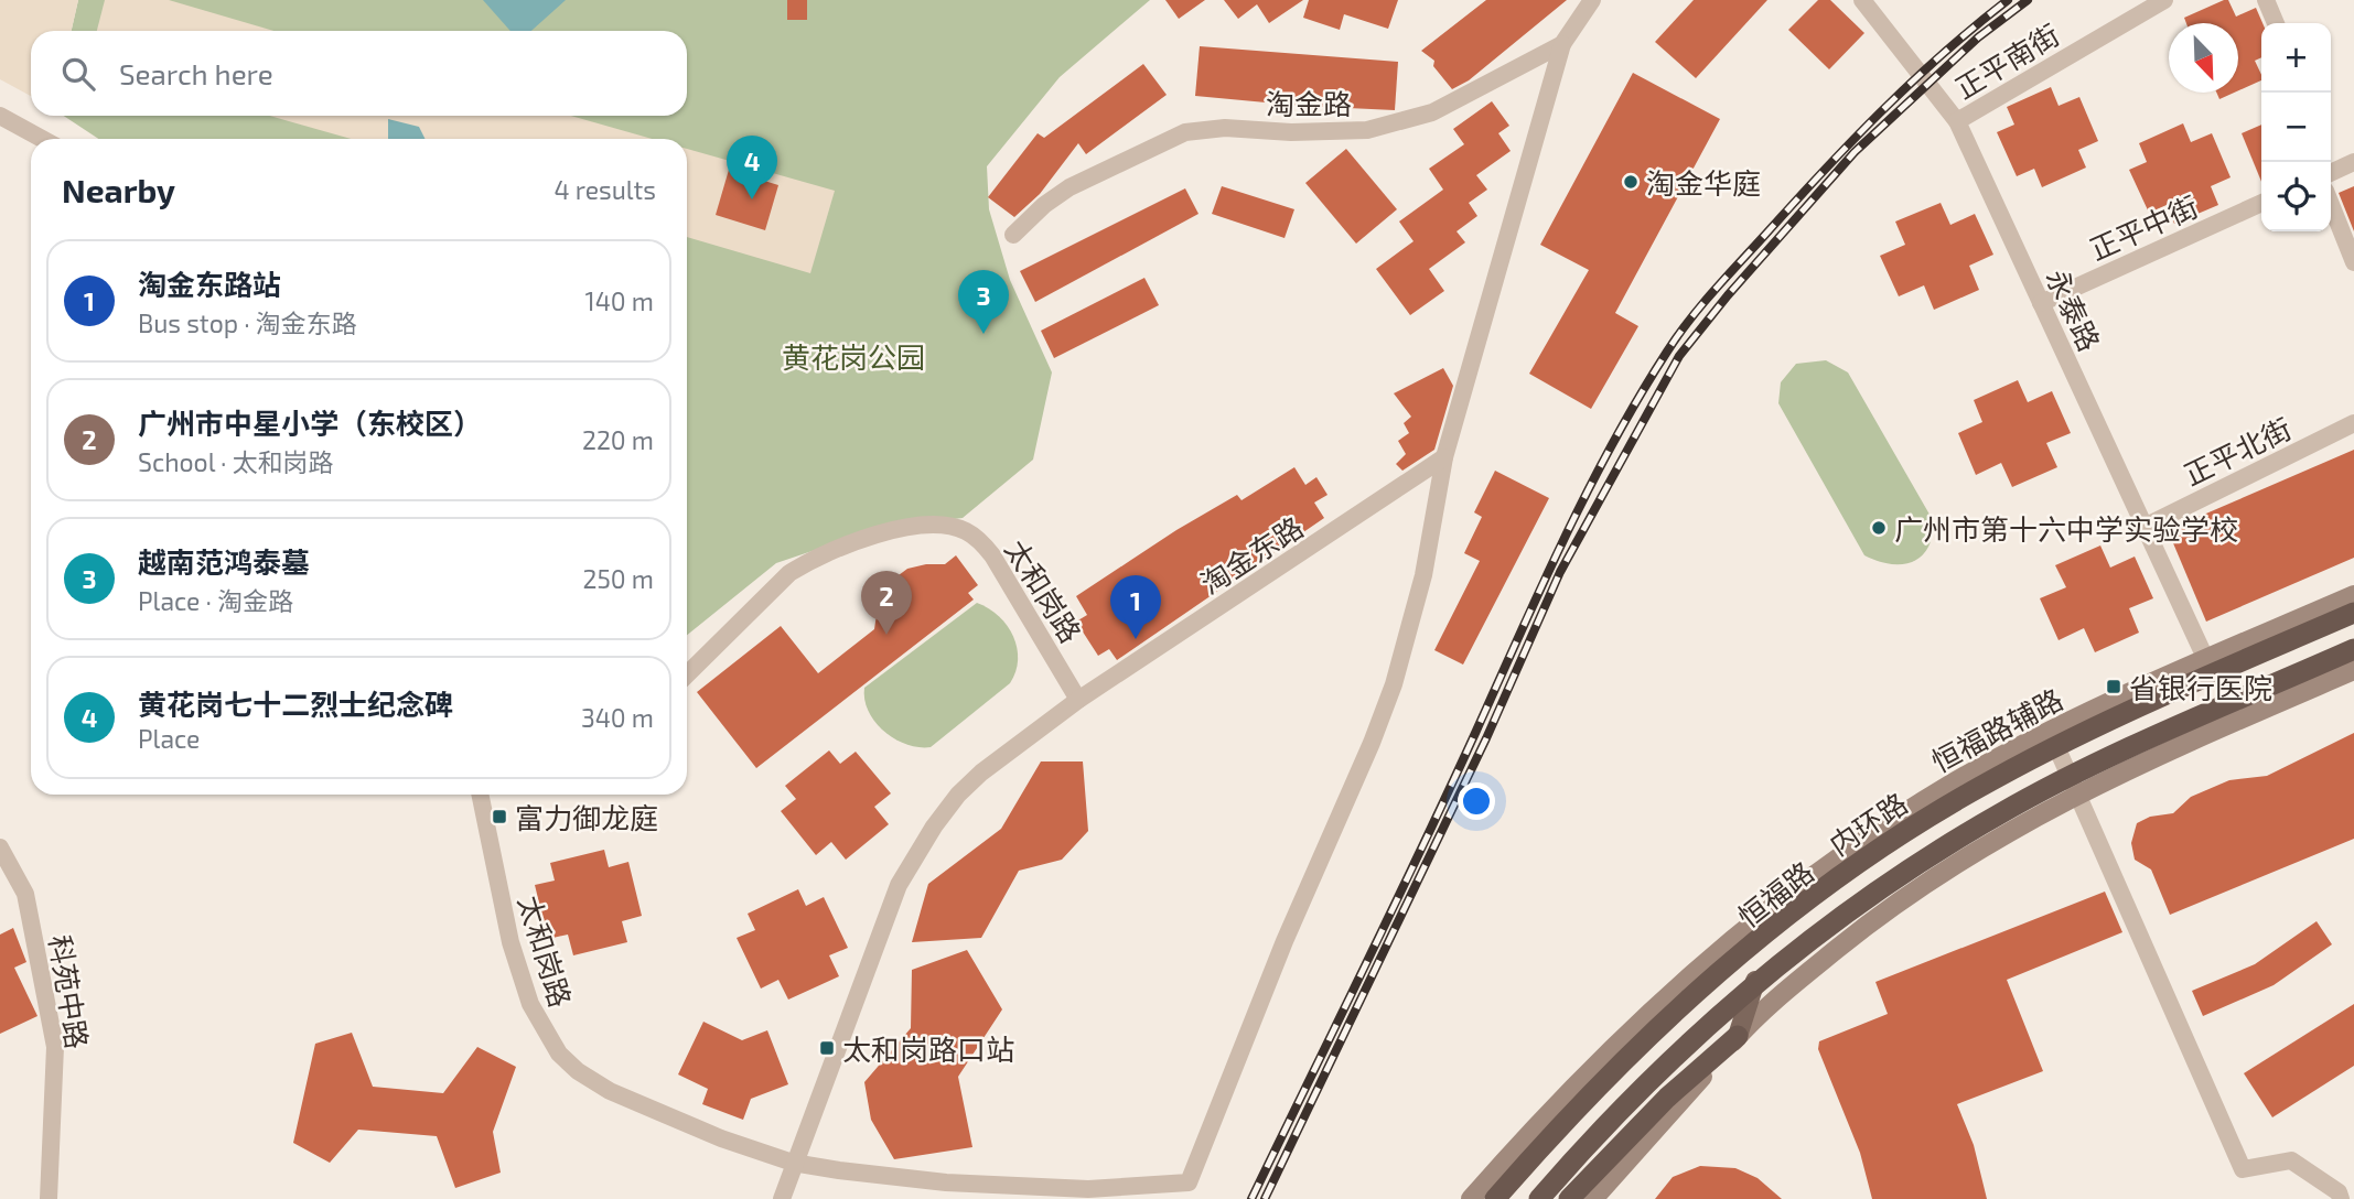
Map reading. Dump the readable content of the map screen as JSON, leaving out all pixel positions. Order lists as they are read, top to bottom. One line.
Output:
{"streets":{"highway":["内环路"],"main road":["恒福路辅路","恒福路"],"street":["正平南街","淘金路","正平中街","永泰路","正平北街","淘金东路","太和岗路","科苑中路"]},"crossings":[["正平南街","永泰路"],["正平中街","永泰路"],["永泰路","正平北街"],["永泰路","恒福路辅路"],["淘金东路","太和岗路"],["恒福路辅路","恒福路"],["内环路","恒福路"]],"parks":["黄花岗公园"],"places":{"other":["淘金华庭","广州市第十六中学实验学校"],"transit":["省银行医院","富力御龙庭","太和岗路口站"]},"north":"bottom right","page":{"map_buttons":["+","−"],"search":"Search here","pins":["4","3","2","1"],"heading":["Nearby","4 results"],"list":[{"mark":"1","name":"淘金东路站","note":"Bus stop · 淘金东路","value":"140 m"},{"mark":"2","name":"广州市中星小学（东校区）","note":"School · 太和岗路","value":"220 m"},{"mark":"3","name":"越南范鸿泰墓","note":"Place · 淘金路","value":"250 m"},{"mark":"4","name":"黄花岗七十二烈士纪念碑","note":"Place","value":"340 m"}]}}
